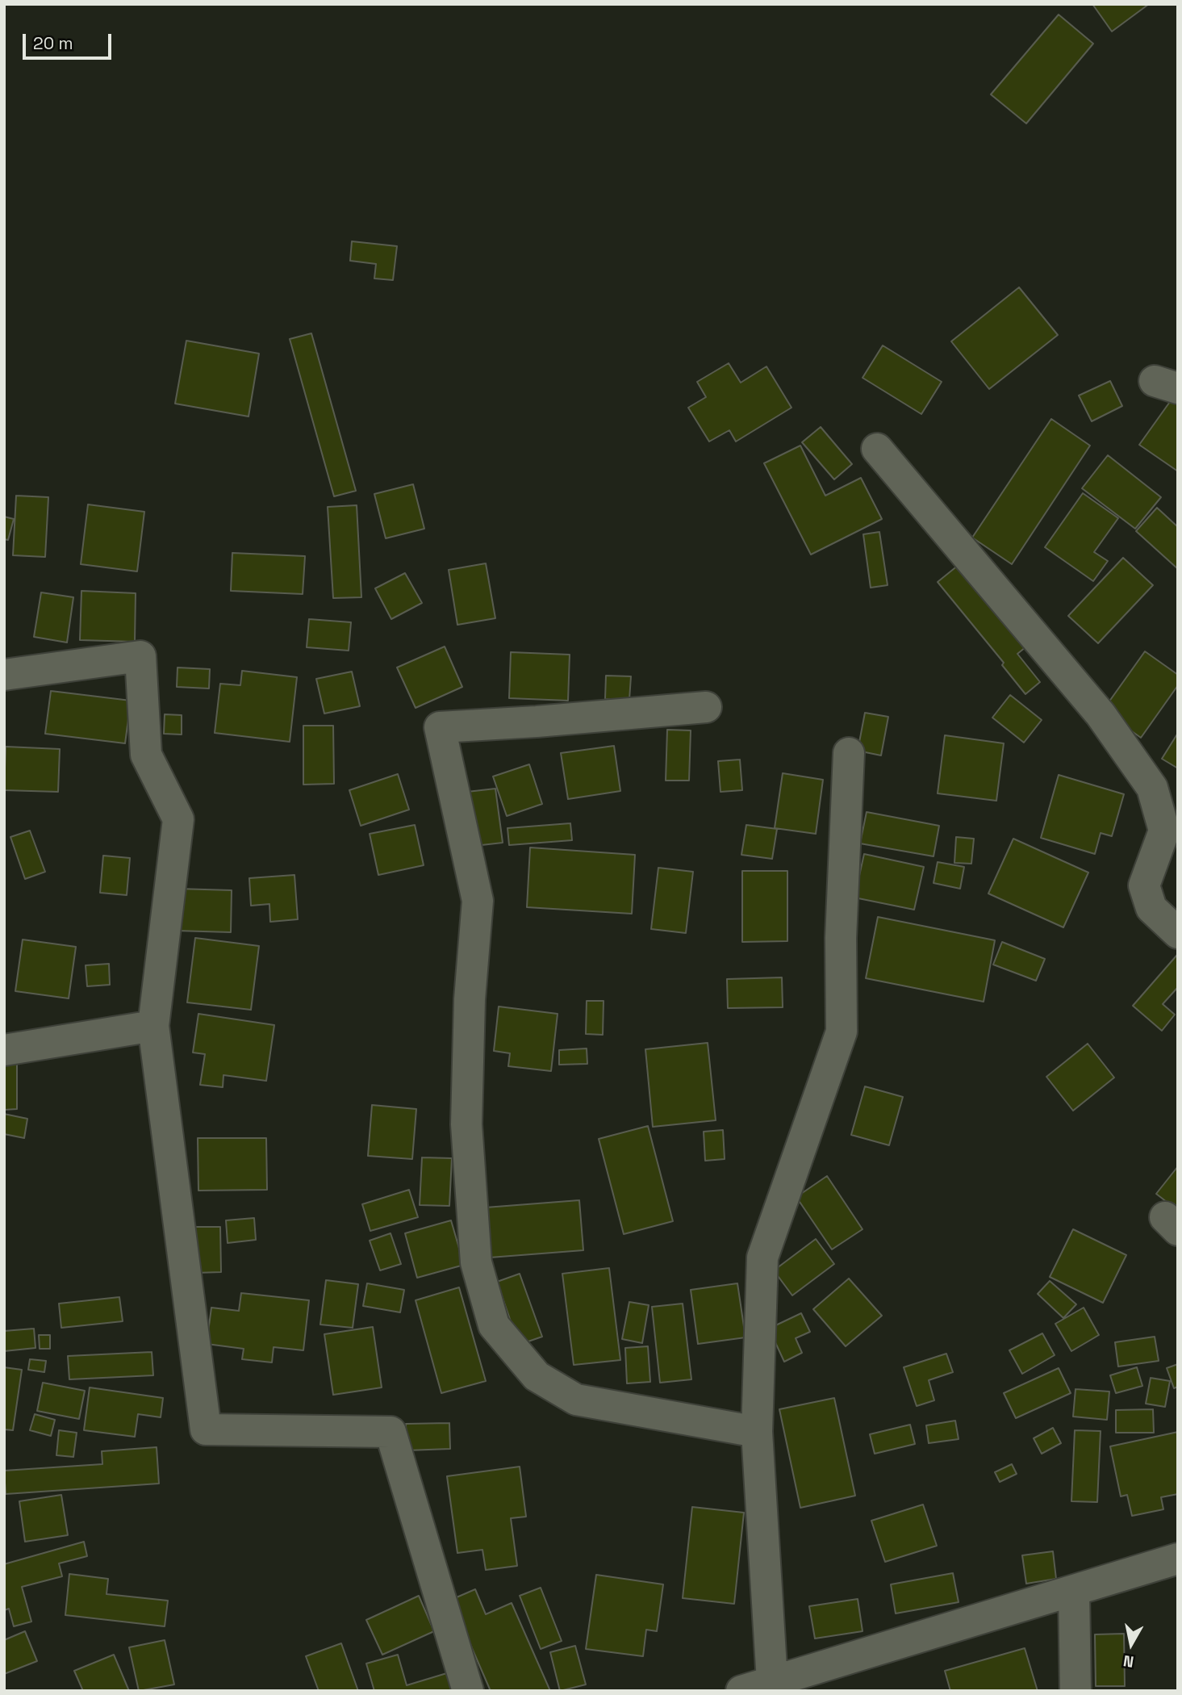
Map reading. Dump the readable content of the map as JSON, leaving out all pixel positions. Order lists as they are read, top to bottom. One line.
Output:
{"scale_bar":"20 m","north":"bottom"}
